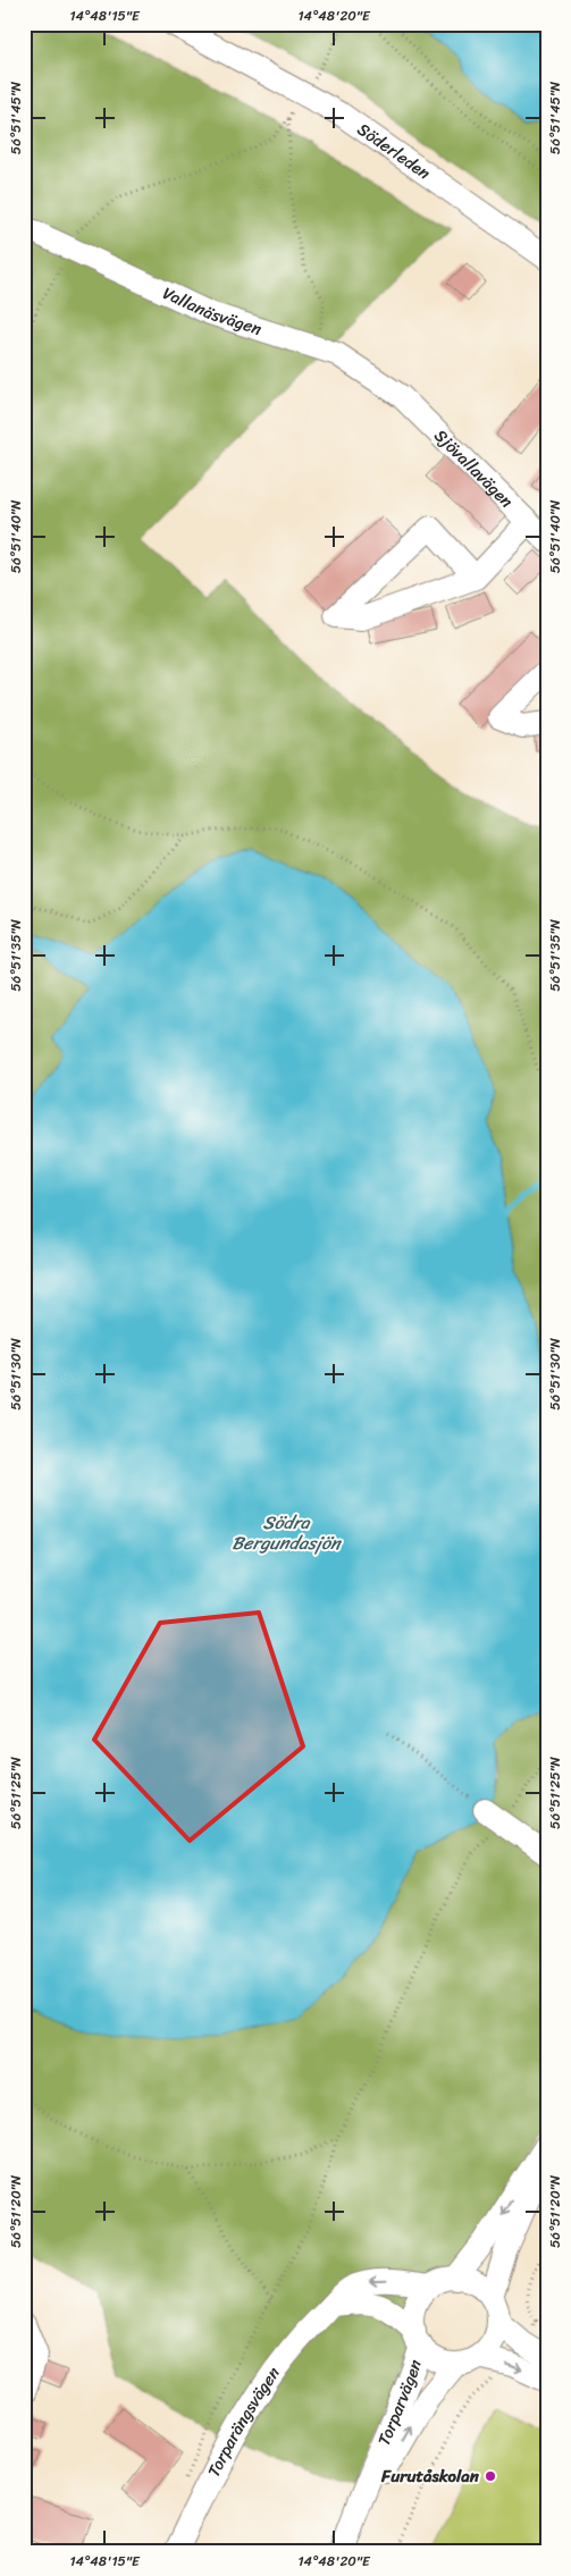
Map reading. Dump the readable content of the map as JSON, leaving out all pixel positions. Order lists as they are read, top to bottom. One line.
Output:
{"streets":{"street":["Söderleden","Vallanäsvägen","Sjövallavägen","Torparvägen","Torparängsvägen"]},"crossings":[["Vallanäsvägen","Sjövallavägen"],["Torparvägen","Torparängsvägen"]],"water":["Södra Bergundasjön"],"places":["Furutåskolan"],"coordinates":["14°48'15\"E","14°48'20\"E","56°51'45\"N","56°51'40\"N","56°51'35\"N","56°51'30\"N","56°51'25\"N","56°51'20\"N"]}
